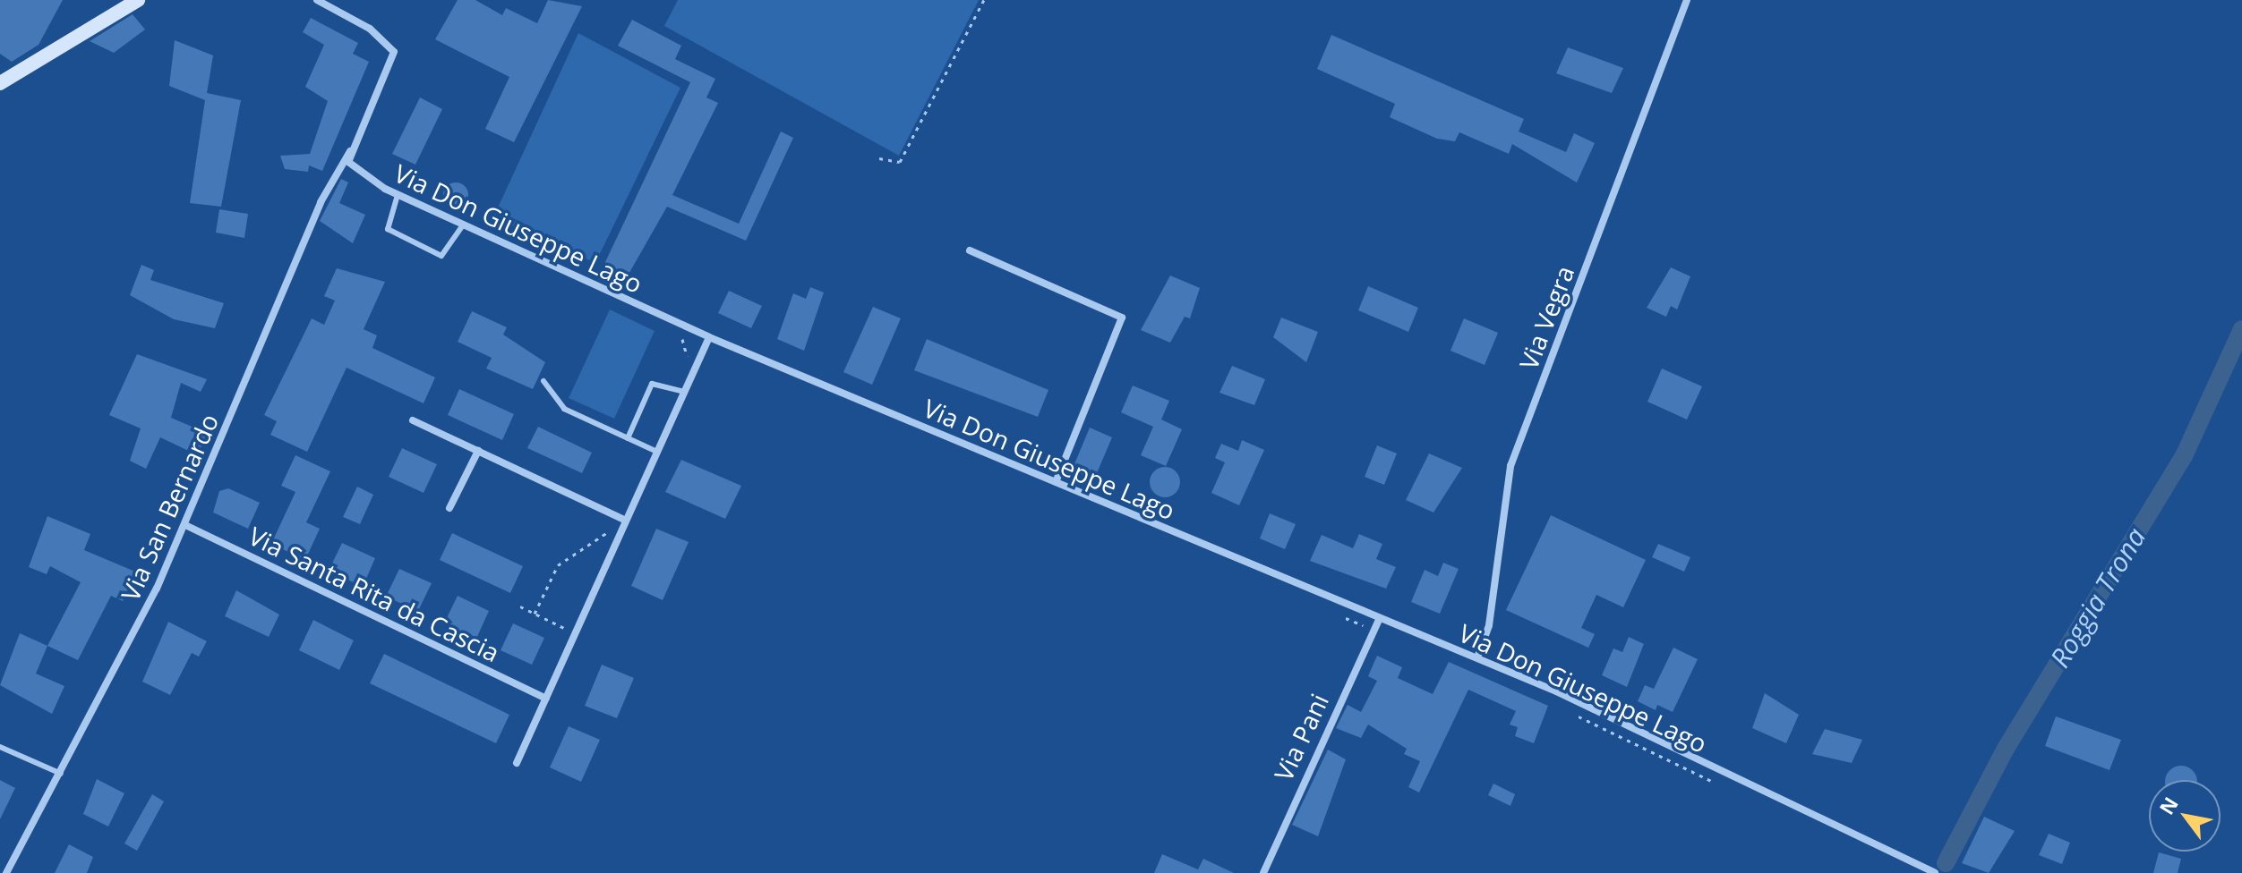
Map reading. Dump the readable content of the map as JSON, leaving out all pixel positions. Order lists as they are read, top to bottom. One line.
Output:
{"streets":{"street":["Via Don Giuseppe Lago","Via Vegra","Via San Bernardo","Via Santa Rita da Cascia","Via Pani"]},"crossings":[["Via Don Giuseppe Lago","Via Vegra"],["Via Don Giuseppe Lago","Via San Bernardo"],["Via Don Giuseppe Lago","Via Pani"],["Via San Bernardo","Via Santa Rita da Cascia"]],"water":["Roggia Trona"],"north":"top left"}
